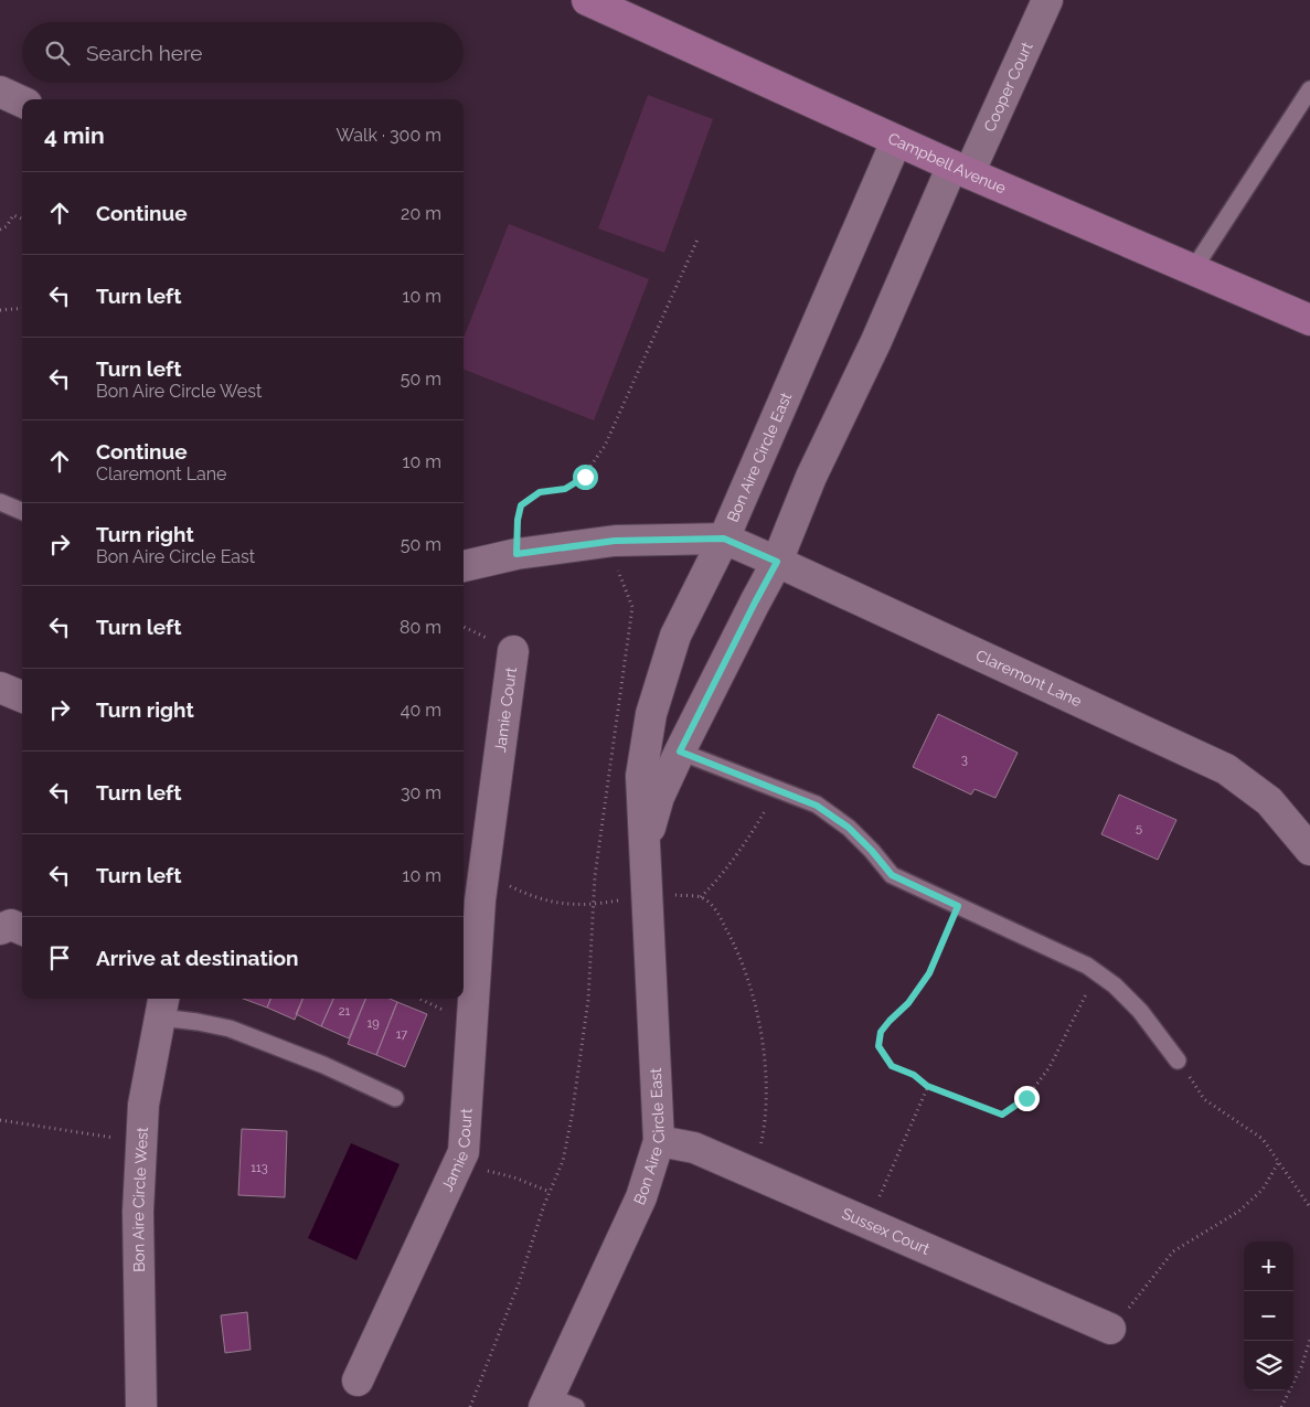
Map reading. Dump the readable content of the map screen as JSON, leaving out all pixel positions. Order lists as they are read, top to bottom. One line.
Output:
{"streets":{"street":["Cooper Court","Campbell Avenue","Bon Aire Circle East","Claremont Lane","Jamie Court","Bon Aire Circle West","Sussex Court"]},"crossings":[["Cooper Court","Campbell Avenue"],["Cooper Court","Bon Aire Circle East"],["Campbell Avenue","Bon Aire Circle East"],["Bon Aire Circle East","Claremont Lane"],["Bon Aire Circle East","Sussex Court"]],"house_numbers":["3","5","21","19","17","113"],"page":{"search":"Search here","heading":["4 min","Walk · 300 m"],"list":[["Continue","20 m"],["Turn left","10 m"],["Turn left","Bon Aire Circle West","50 m"],["Continue","Claremont Lane","10 m"],["Turn right","Bon Aire Circle East","50 m"],["Turn left","80 m"],["Turn right","40 m"],["Turn left","30 m"],["Turn left","10 m"],"Arrive at destination"],"map_buttons":["+","−"]}}
